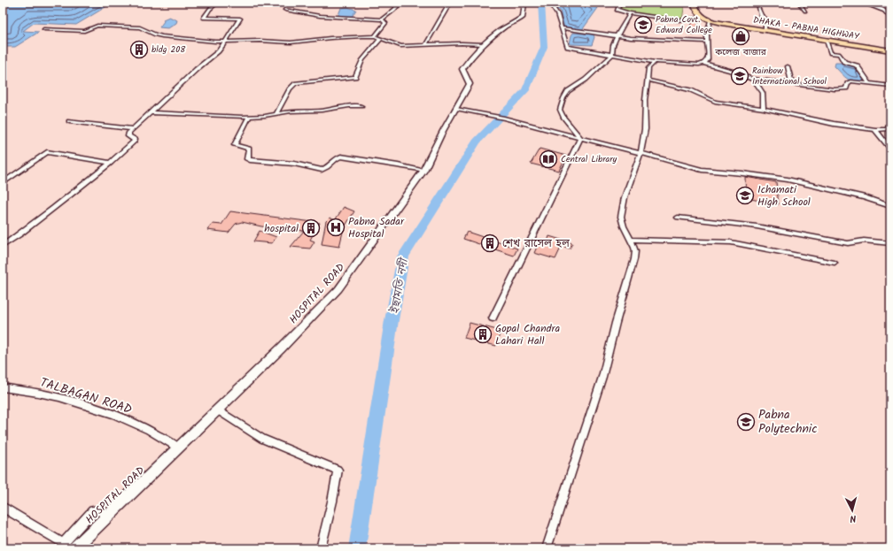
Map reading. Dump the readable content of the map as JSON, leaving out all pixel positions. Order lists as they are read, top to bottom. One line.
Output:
{"streets":{"highway":["DHAKA - PABNA HIGHWAY"],"main road":["HOSPITAL ROAD"],"street":["TALBAGAN ROAD"]},"crossings":[["HOSPITAL ROAD","TALBAGAN ROAD"]],"water":["ইছামতি নদী"],"places":{"school or university":["Pabna Covt. Edward College","Rainbow International School","Ichamati High School","Pabna Polytechnic"],"shop":["কলেজ বাজার"],"building":["bldg 208","hospital","শেখ রাসেল হল","Gopal Chandra Lahari Hall"],"library":["Central Library"],"hospital":["Pabna Sadar Hospital"]},"north":"bottom"}
